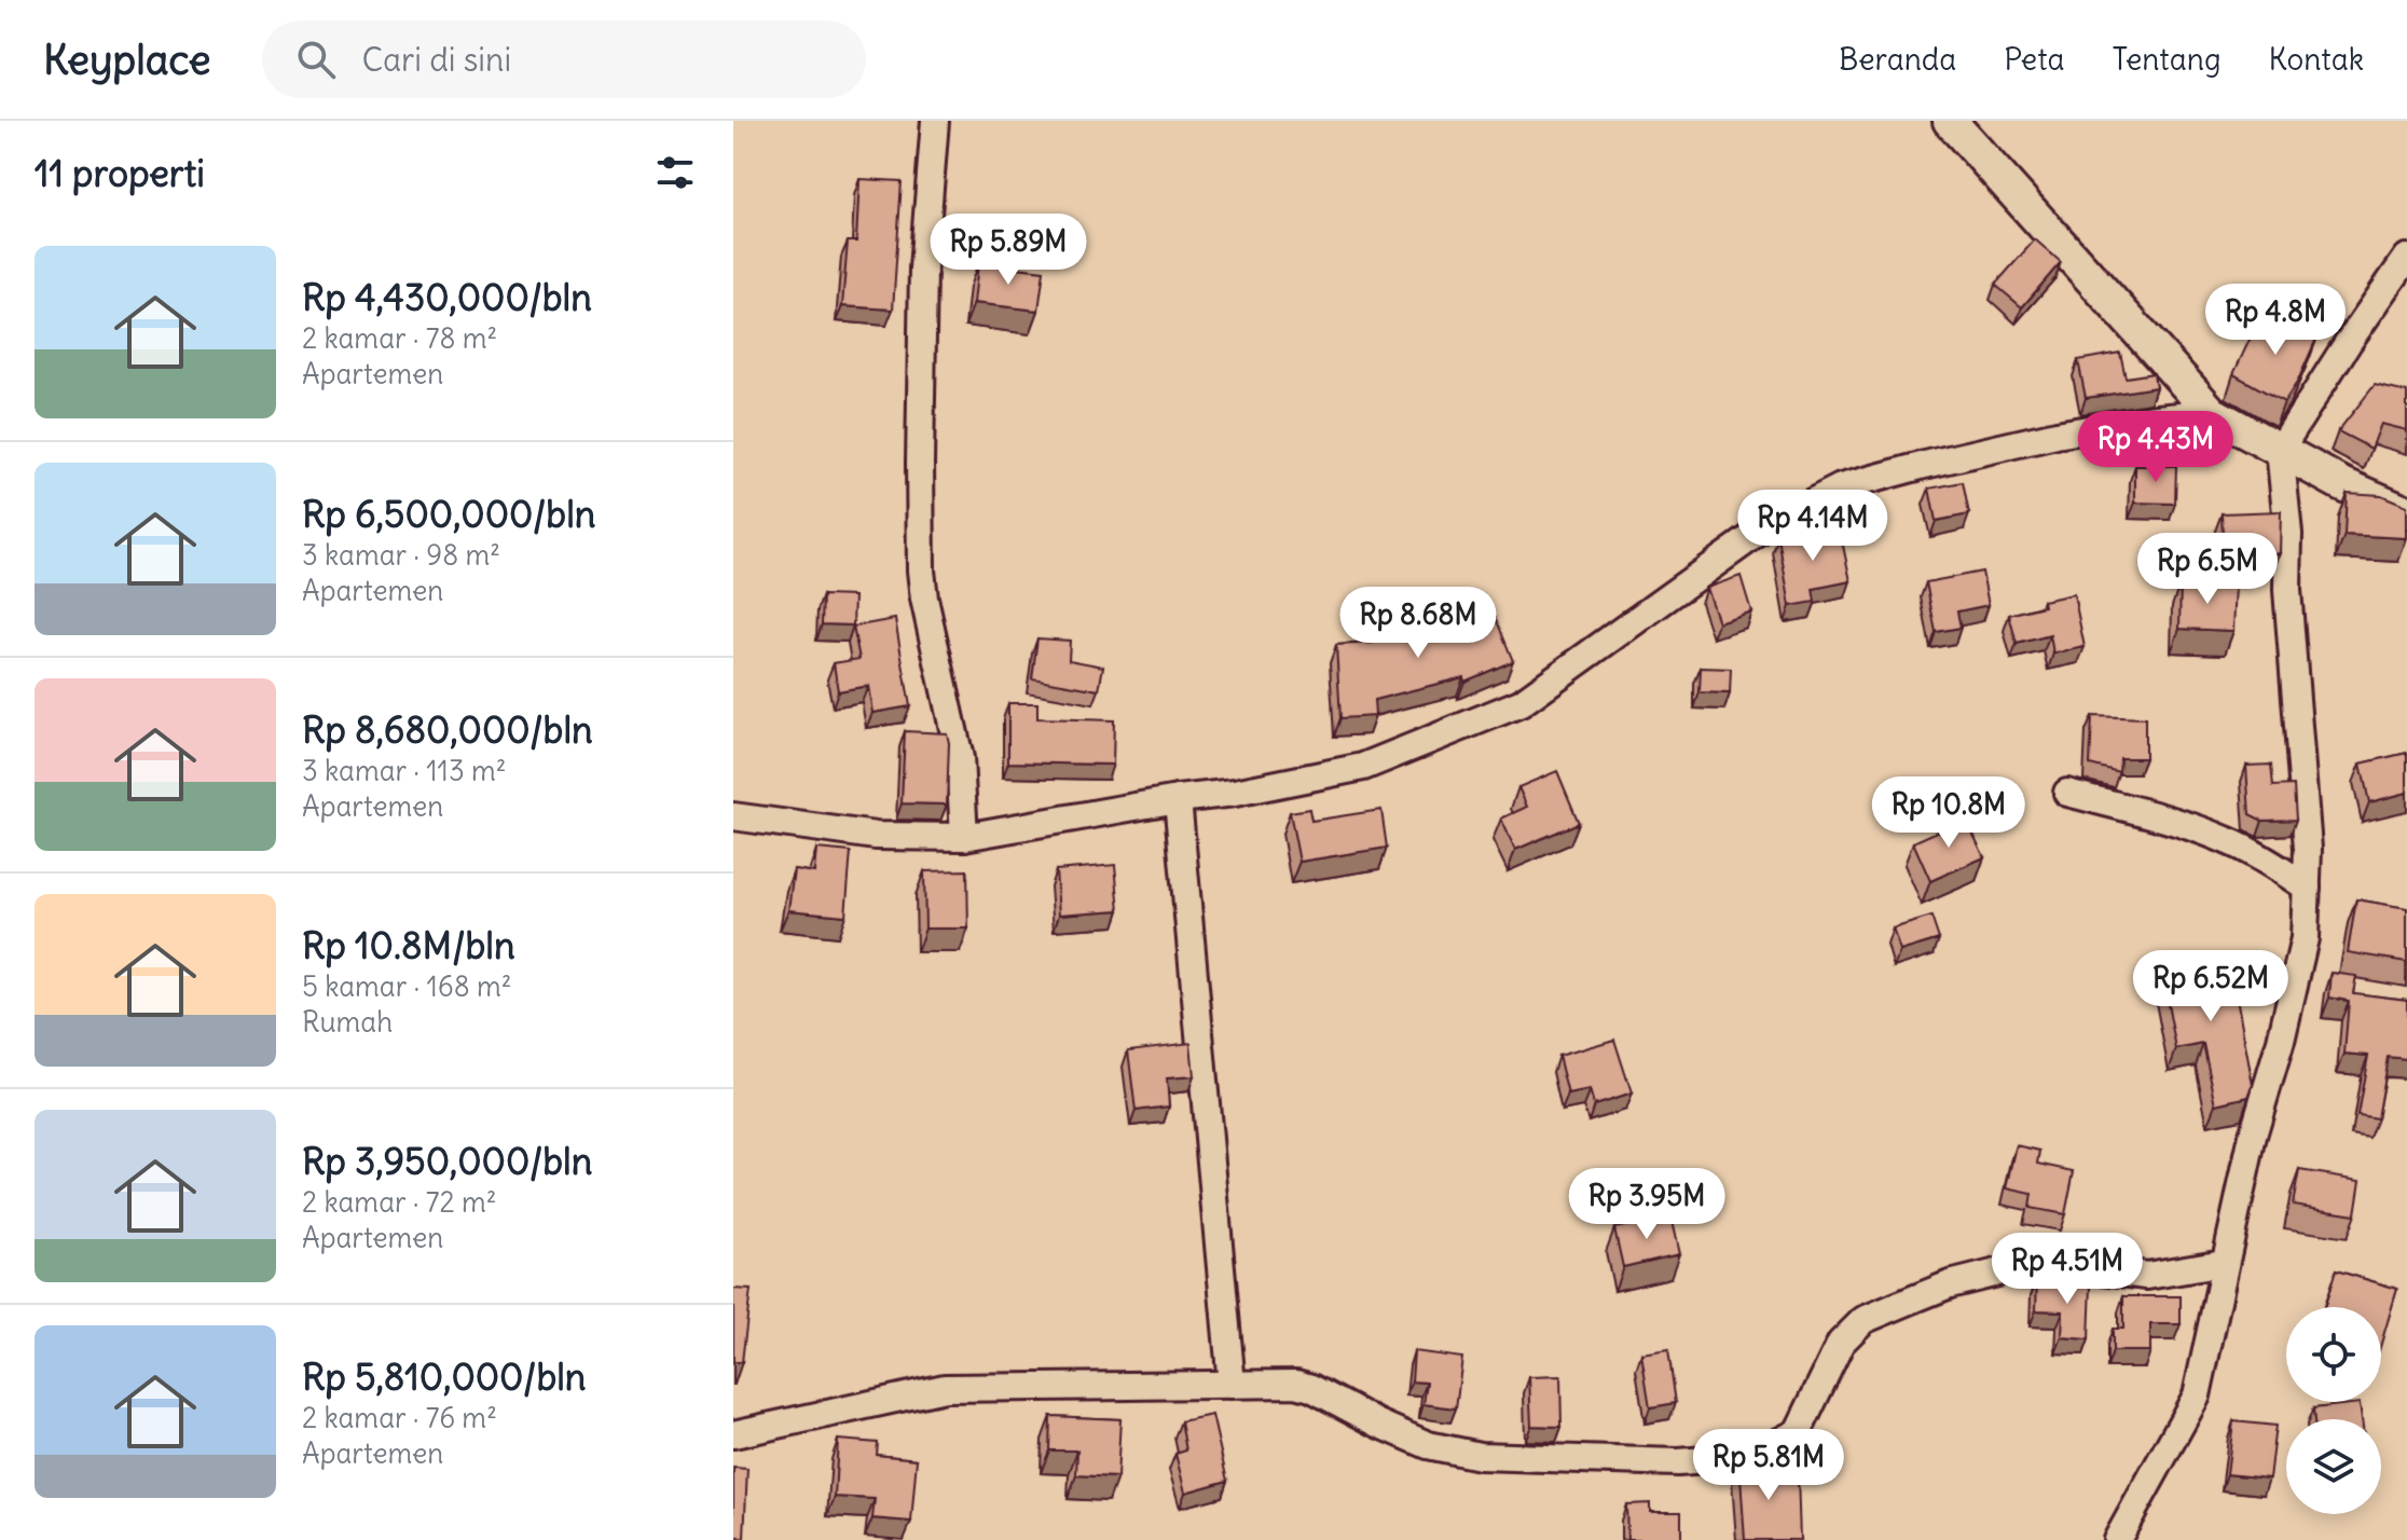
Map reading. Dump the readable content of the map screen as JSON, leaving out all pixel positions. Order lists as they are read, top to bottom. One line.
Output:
{"page":{"header":"Keyplace","search":"Cari di sini","nav":["Beranda","Peta","Tentang","Kontak"],"heading":"11 properti","price":["Rp 5.89M","Rp 4.8M","Rp 4.43M","Rp 4.14M","Rp 6.5M","Rp 8.68M","Rp 10.8M","Rp 6.52M","Rp 3.95M","Rp 4.51M","Rp 5.81M"],"list":[{"name":"Rp 4,430,000/bln","note":"2 kamar · 78 m² · Apartemen"},{"name":"Rp 6,500,000/bln","note":"3 kamar · 98 m² · Apartemen"},{"name":"Rp 8,680,000/bln","note":"3 kamar · 113 m² · Apartemen"},{"name":"Rp 10.8M/bln","note":"5 kamar · 168 m² · Rumah"},{"name":"Rp 3,950,000/bln","note":"2 kamar · 72 m² · Apartemen"},{"name":"Rp 5,810,000/bln","note":"2 kamar · 76 m² · Apartemen"}]}}
